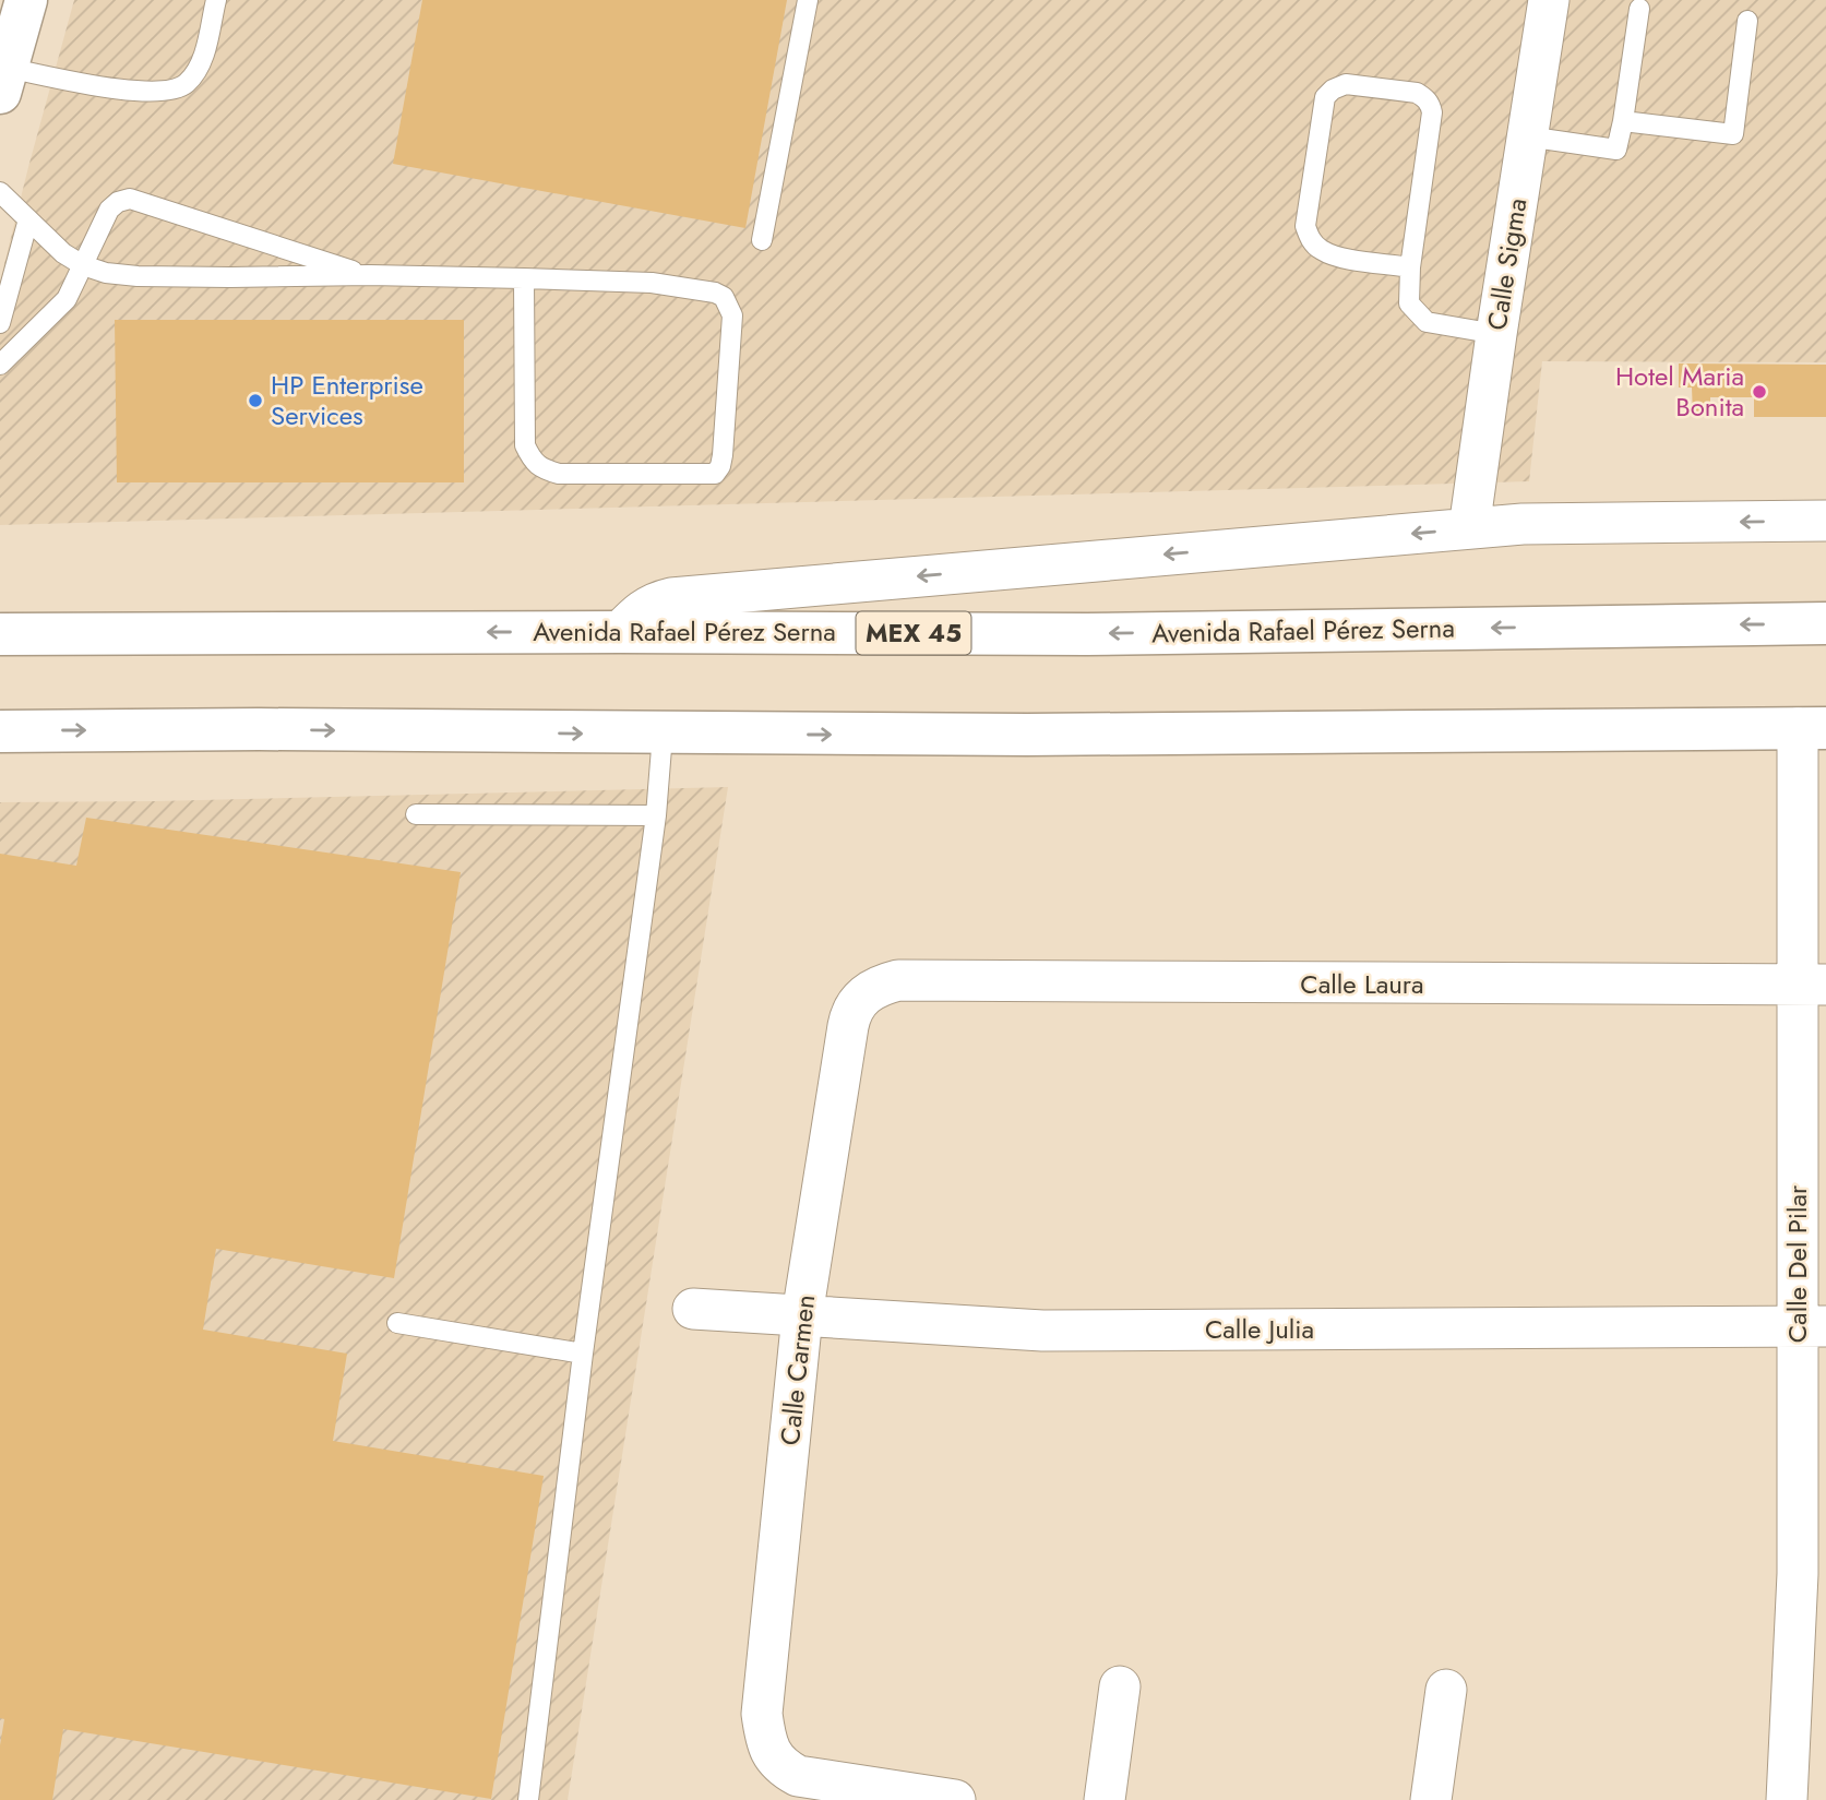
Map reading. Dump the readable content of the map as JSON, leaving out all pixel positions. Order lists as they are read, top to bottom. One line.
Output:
{"streets":{"main road":["Avenida Rafael Pérez Serna","MEX 45"],"street":["Calle Sigma","Calle Laura","Calle Del Pilar","Calle Julia","Calle Carmen"]},"crossings":[["Calle Laura","Calle Del Pilar"],["Calle Laura","Calle Carmen"],["Calle Del Pilar","Calle Julia"],["Calle Julia","Calle Carmen"]],"places":["Hotel Maria Bonita","HP Enterprise Services"]}
